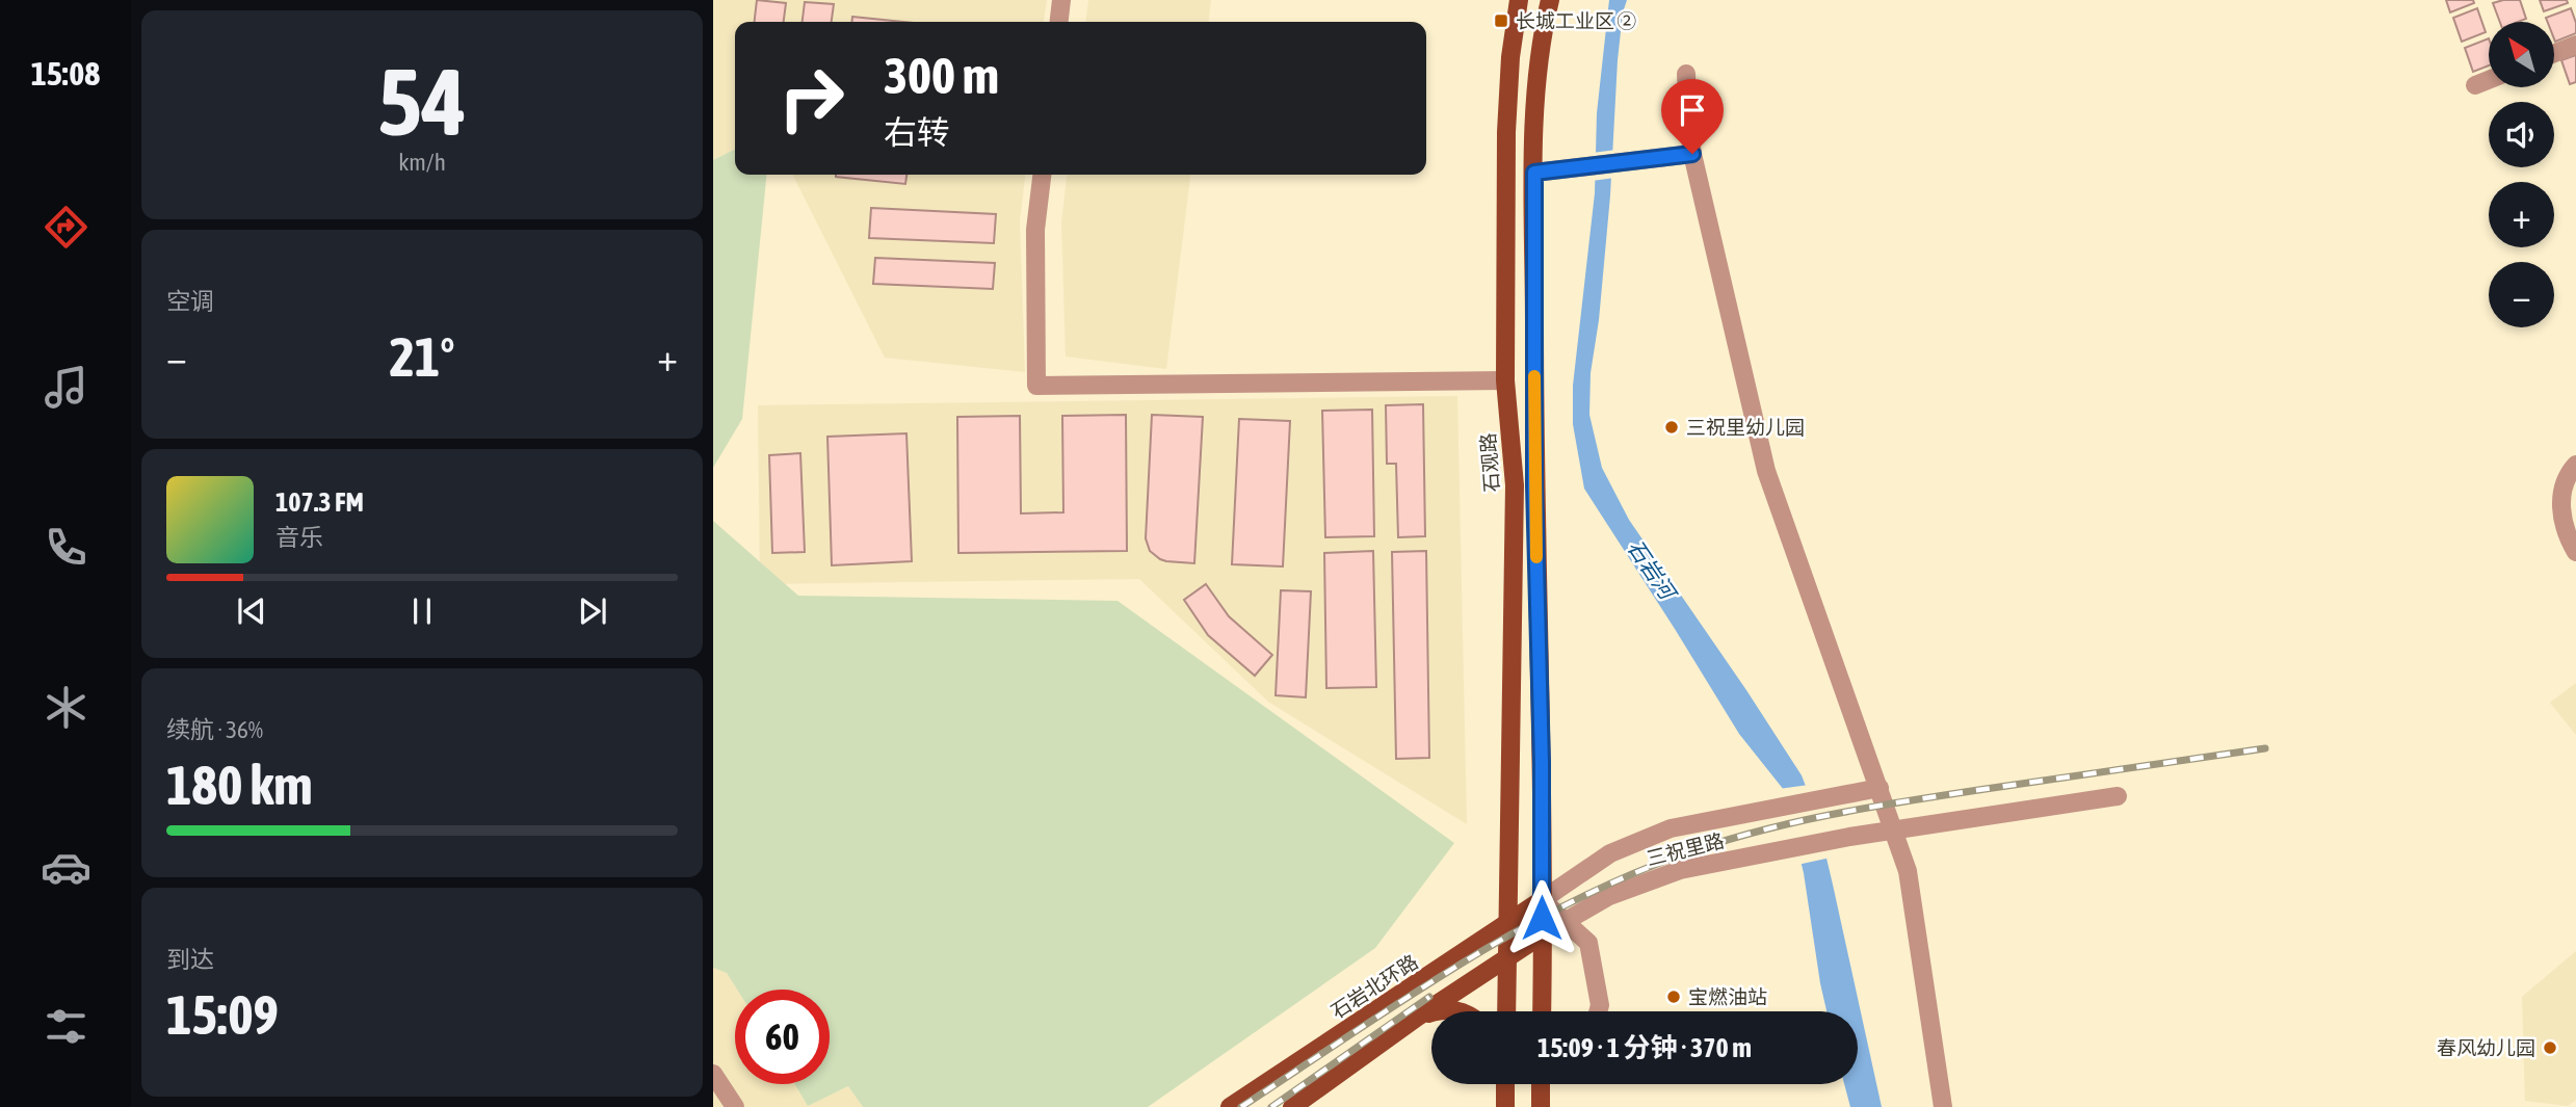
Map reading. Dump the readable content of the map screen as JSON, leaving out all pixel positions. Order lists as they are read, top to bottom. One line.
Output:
{"streets":{"main road":["石观路","石岩北环路"],"street":["三祝里路"]},"crossings":[["石观路","石岩北环路"],["三祝里路","石岩北环路"]],"water":["石岩河"],"places":{"transit":["长城工业区 ②"],"other":["三祝里幼儿园","宝燃油站","春风幼儿园"]},"north":"top left","page":{"tabs":"15:08","tile":[["54","km/h"],"空调",["续航 · 36%","180 km"],["到达","15:09"]],"map_buttons":["+","−"],"turn":["300 m","右转"],"heat":["−","21°","+"],"song":["107.3 FM","音乐"],"limit":"60","trip":"15:09 · 1 分钟 · 370 m"}}
